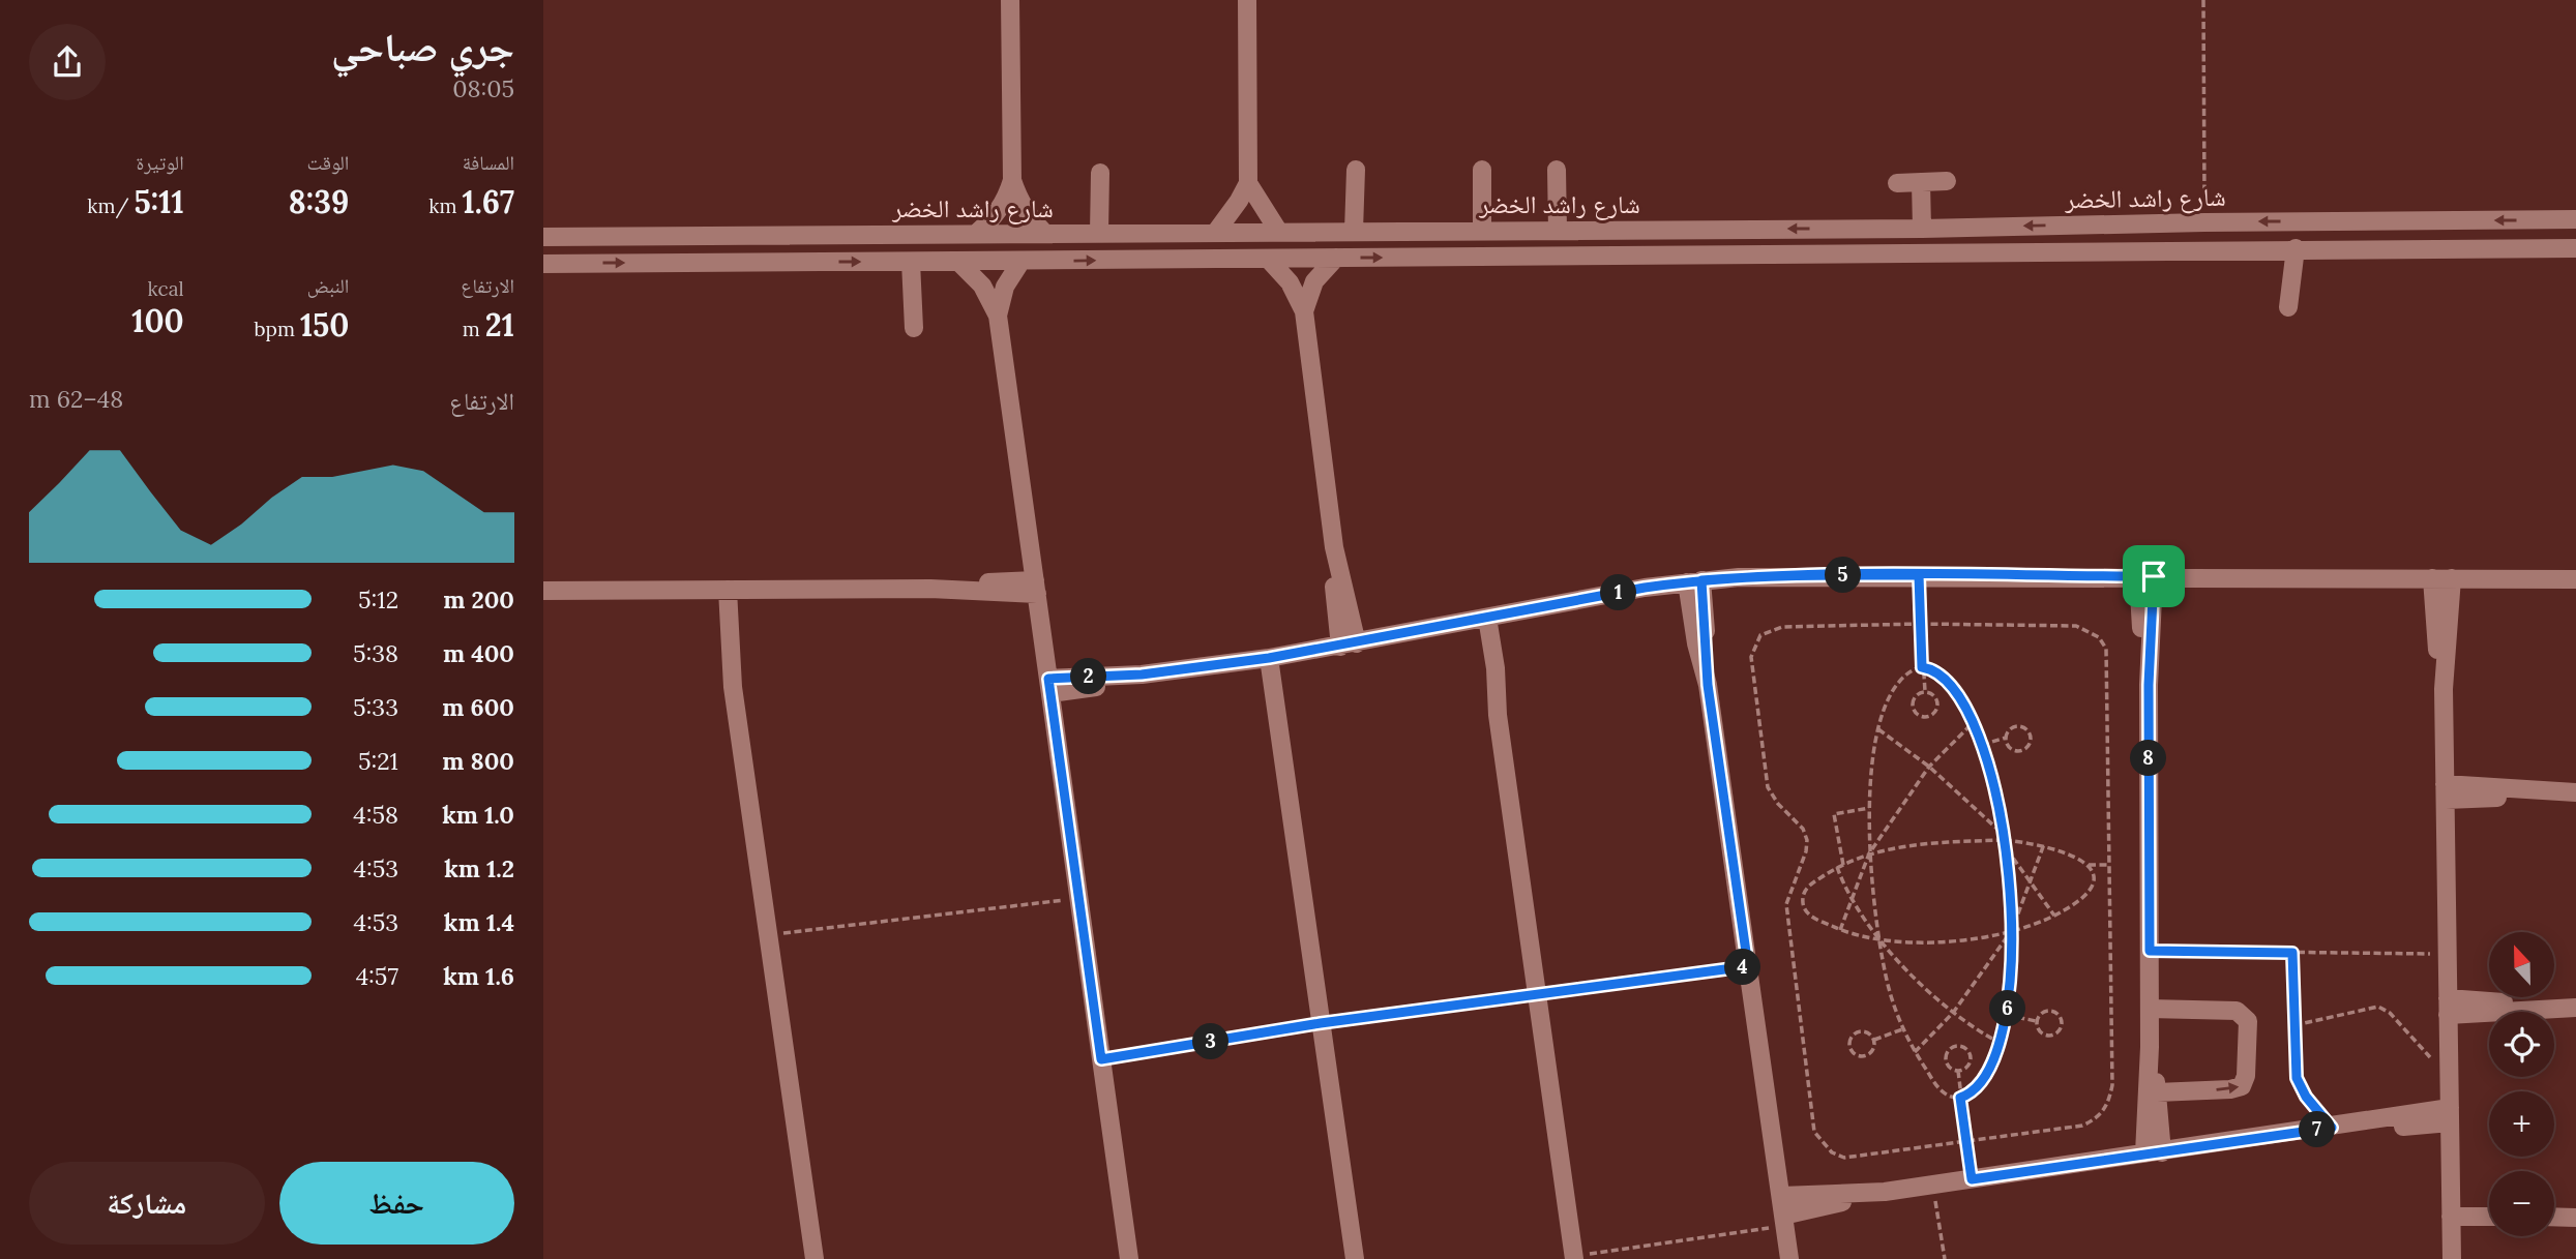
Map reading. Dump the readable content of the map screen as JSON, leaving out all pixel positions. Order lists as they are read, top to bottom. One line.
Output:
{"streets":{"street":["شارع راشد الخضر"]},"north":"top","page":{"heading":["جري صباحي","08:05"],"stats":[["المسافة","1.67 km"],["الوقت","8:39"],["الوتيرة","5:11 /km"],["الارتفاع","21 m"],["النبض","150 bpm"],["kcal","100"]],"chart":["الارتفاع","48–62 m"],"pins":["5","1","2","8","4","6","3","7"],"list":[{"name":"200 m","note":"5:12"},{"name":"400 m","note":"5:38"},{"name":"600 m","note":"5:33"},{"name":"800 m","note":"5:21"},{"name":"1.0 km","note":"4:58"},{"name":"1.2 km","note":"4:53"},{"name":"1.4 km","note":"4:53"},{"name":"1.6 km","note":"4:57"}],"map_buttons":["+","−"],"buttons":["حفظ","مشاركة"]}}
